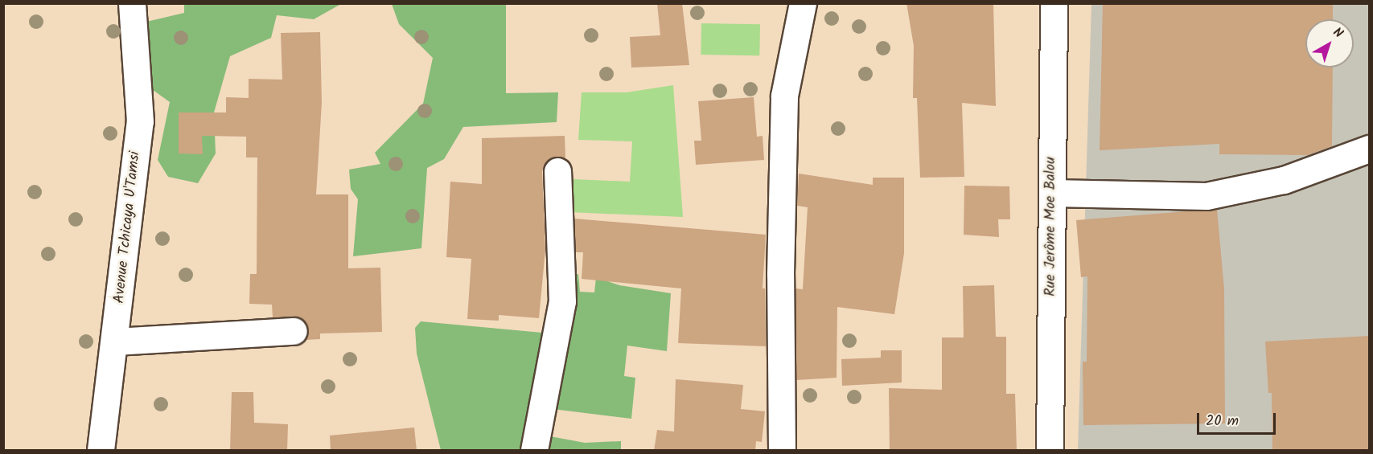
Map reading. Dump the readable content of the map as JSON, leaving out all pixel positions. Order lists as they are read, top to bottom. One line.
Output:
{"streets":{"street":["Rue Jerôme Moe Balou","Avenue Tchicaya U'Tamsi"]},"scale_bar":"20 m","north":"top right"}
